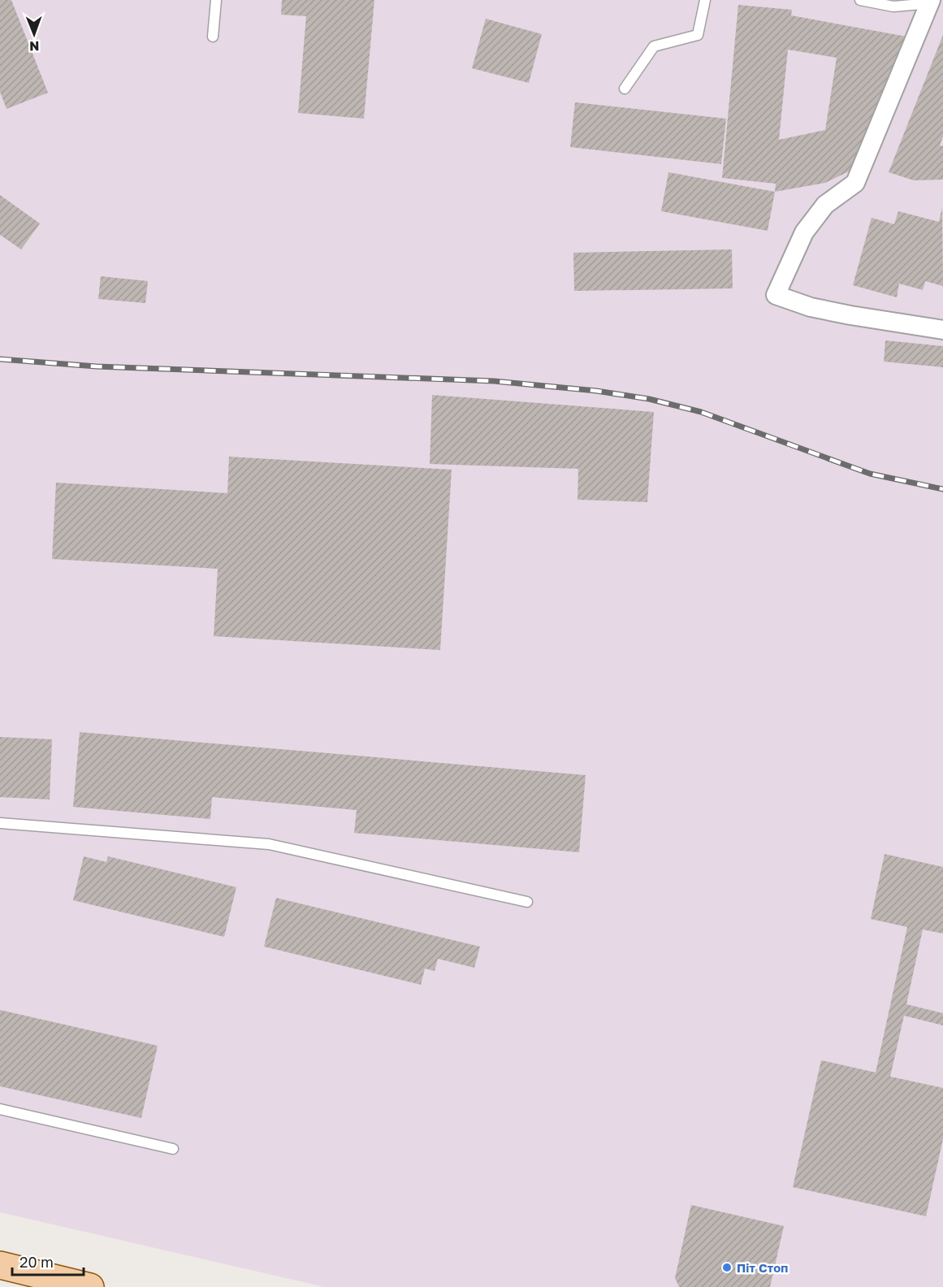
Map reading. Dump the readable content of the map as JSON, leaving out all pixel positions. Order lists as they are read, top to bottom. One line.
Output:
{"places":["Піт Стоп"],"scale_bar":"20 m","north":"bottom"}
